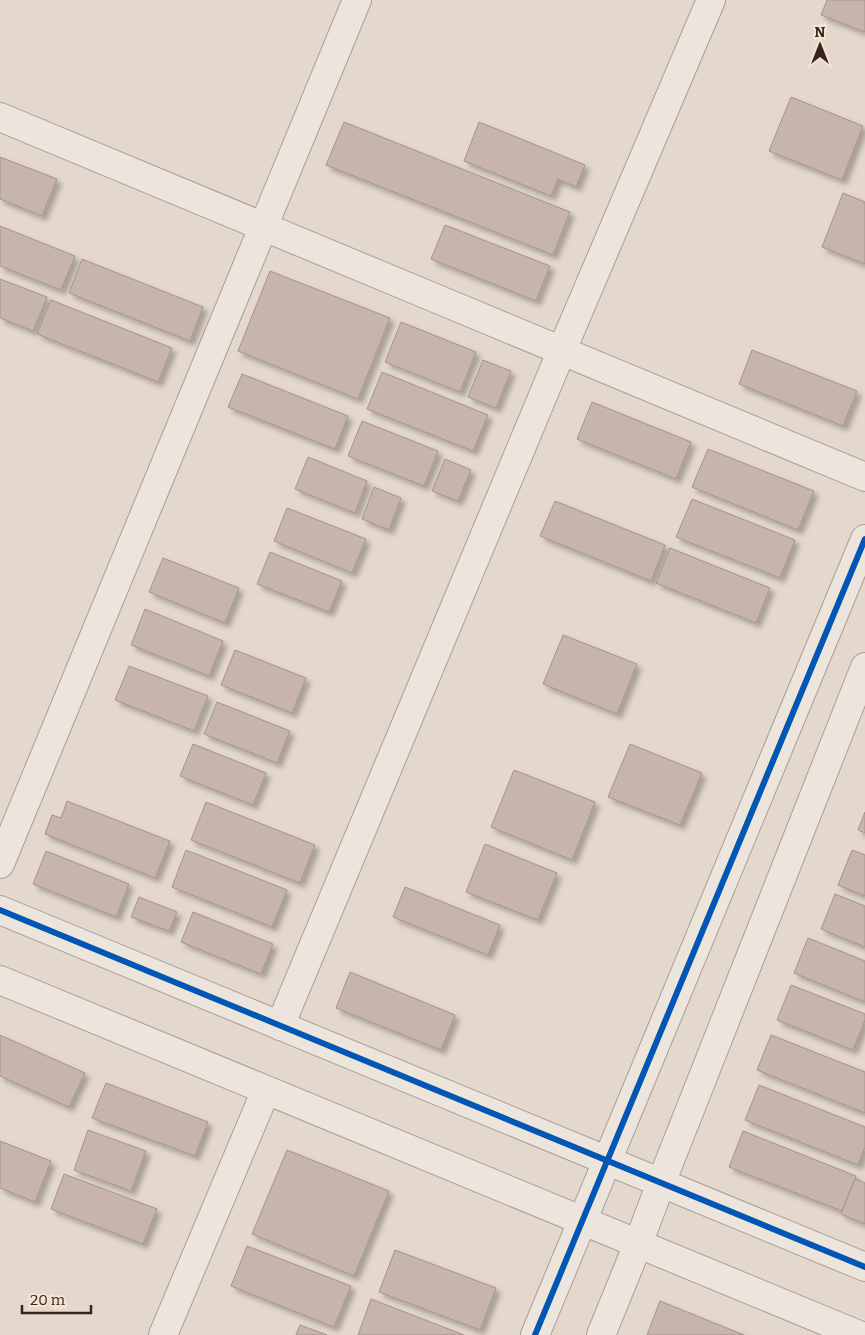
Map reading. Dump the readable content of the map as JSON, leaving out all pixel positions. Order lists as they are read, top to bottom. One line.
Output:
{"scale_bar":"20 m","north":"top"}
